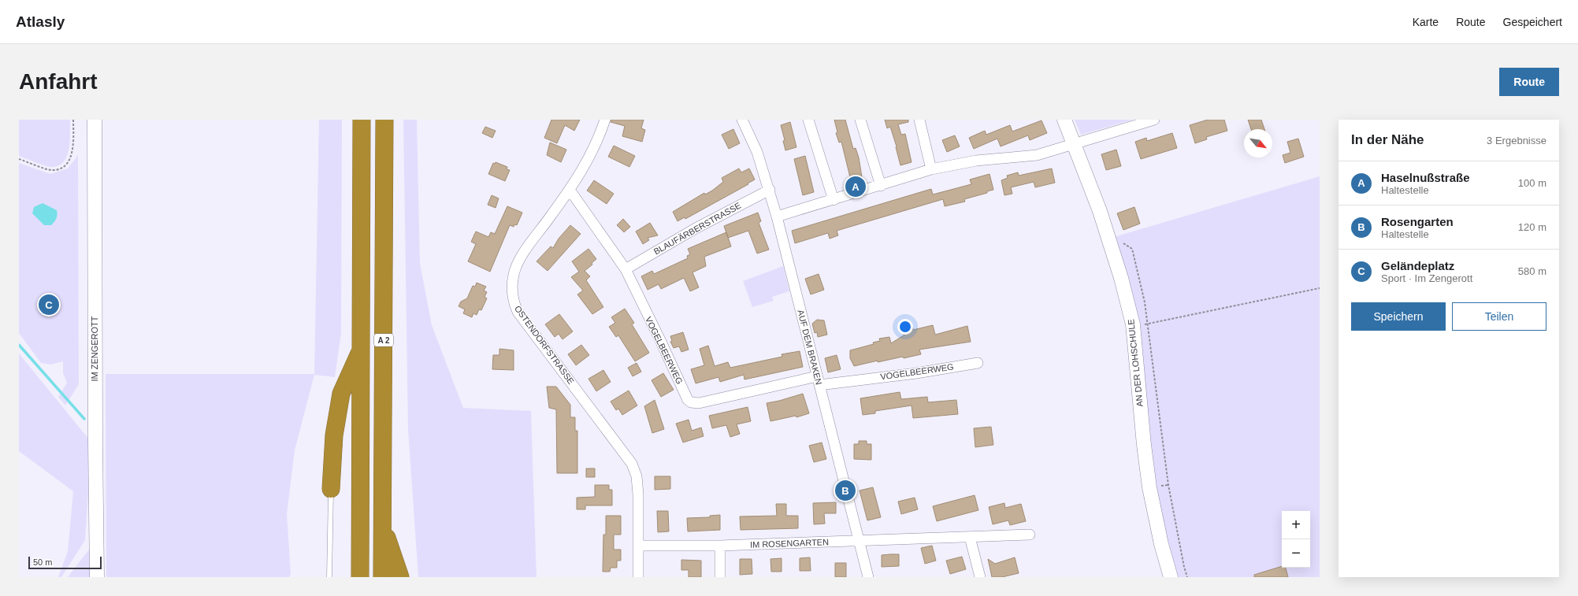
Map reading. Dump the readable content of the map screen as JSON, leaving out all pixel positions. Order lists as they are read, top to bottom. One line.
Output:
{"streets":{"highway":["A 2"],"street":["BLAUFÄRBERSTRASSE","OSTENDORFSTRASSE","AUF DEM BRAKEN","IM ZENGEROTT","VOGELBEERWEG","AN DER LOHSCHULE","IM ROSENGARTEN"]},"crossings":[["BLAUFÄRBERSTRASSE","AUF DEM BRAKEN"],["BLAUFÄRBERSTRASSE","VOGELBEERWEG"],["OSTENDORFSTRASSE","VOGELBEERWEG"],["OSTENDORFSTRASSE","IM ROSENGARTEN"],["AUF DEM BRAKEN","VOGELBEERWEG"],["AUF DEM BRAKEN","IM ROSENGARTEN"]],"scale_bar":"50 m","north":"bottom right","page":{"header":"Atlasly","nav":["Karte","Route","Gespeichert"],"buttons":["Route",["Speichern","Teilen"]],"title":"Anfahrt","heading":["In der Nähe","3 Ergebnisse"],"list":[{"mark":"A","name":"Haselnußstraße","note":"Haltestelle","value":"100 m"},{"mark":"B","name":"Rosengarten","note":"Haltestelle","value":"120 m"},{"mark":"C","name":"Geländeplatz","note":"Sport · Im Zengerott","value":"580 m"}],"pins":["A","C","B"],"map_buttons":["+","−"],"scale":"50 m"}}
